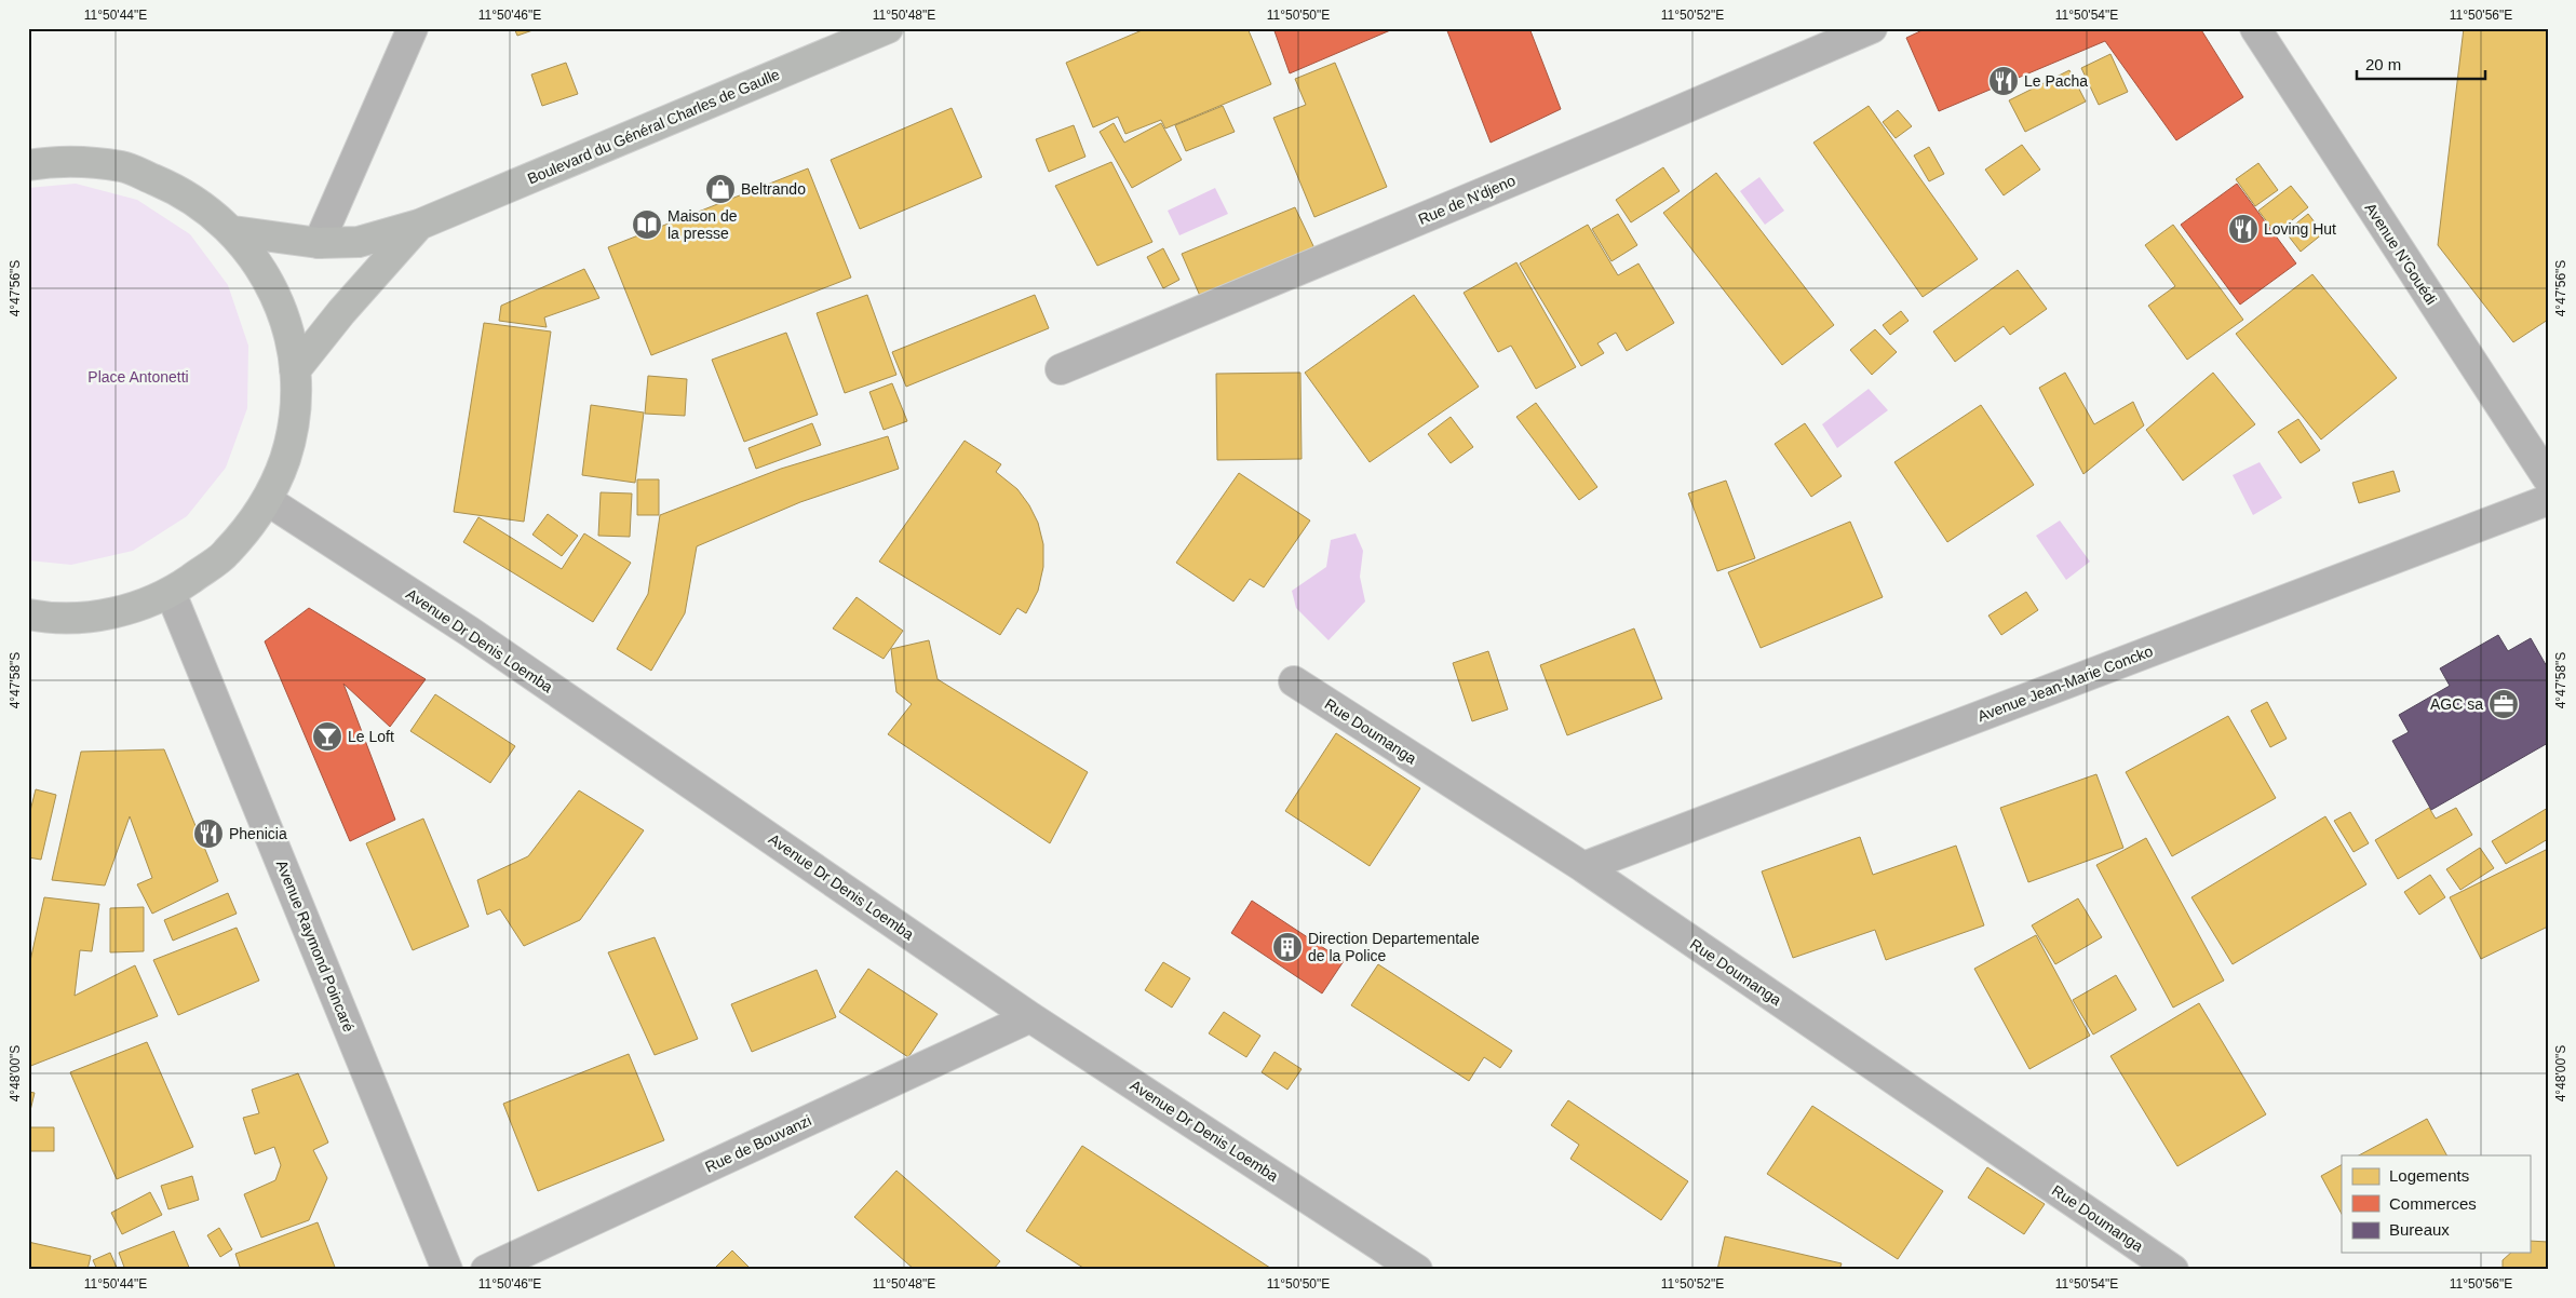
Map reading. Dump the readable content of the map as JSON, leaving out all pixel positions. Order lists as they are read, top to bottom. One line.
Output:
{"streets":{"main road":["Boulevard du Général Charles de Gaulle"],"street":["Rue de N'djeno","Avenue N'Gouédi","Avenue Dr Denis Loemba","Avenue Jean-Marie Concko","Rue Doumanga","Avenue Raymond Poincaré","Rue de Bouvanzi"]},"crossings":[["Avenue Dr Denis Loemba","Rue de Bouvanzi"],["Avenue Jean-Marie Concko","Rue Doumanga"]],"parks":["Place Antonetti"],"places":{"restaurant":["Le Pacha","Loving Hut","Phenicia"],"shop":["Beltrando"],"library":["Maison de la presse"],"office":["AGC sa"],"bar":["Le Loft"],"building":["Direction Departementale de la Police"]},"legend":["Logements","Commerces","Bureaux"],"scale_bar":"20 m","coordinates":["11°50'44\"E","11°50'46\"E","11°50'48\"E","11°50'50\"E","11°50'52\"E","11°50'54\"E","11°50'56\"E","4°47'56\"S","4°47'58\"S","4°48'00\"S"]}
